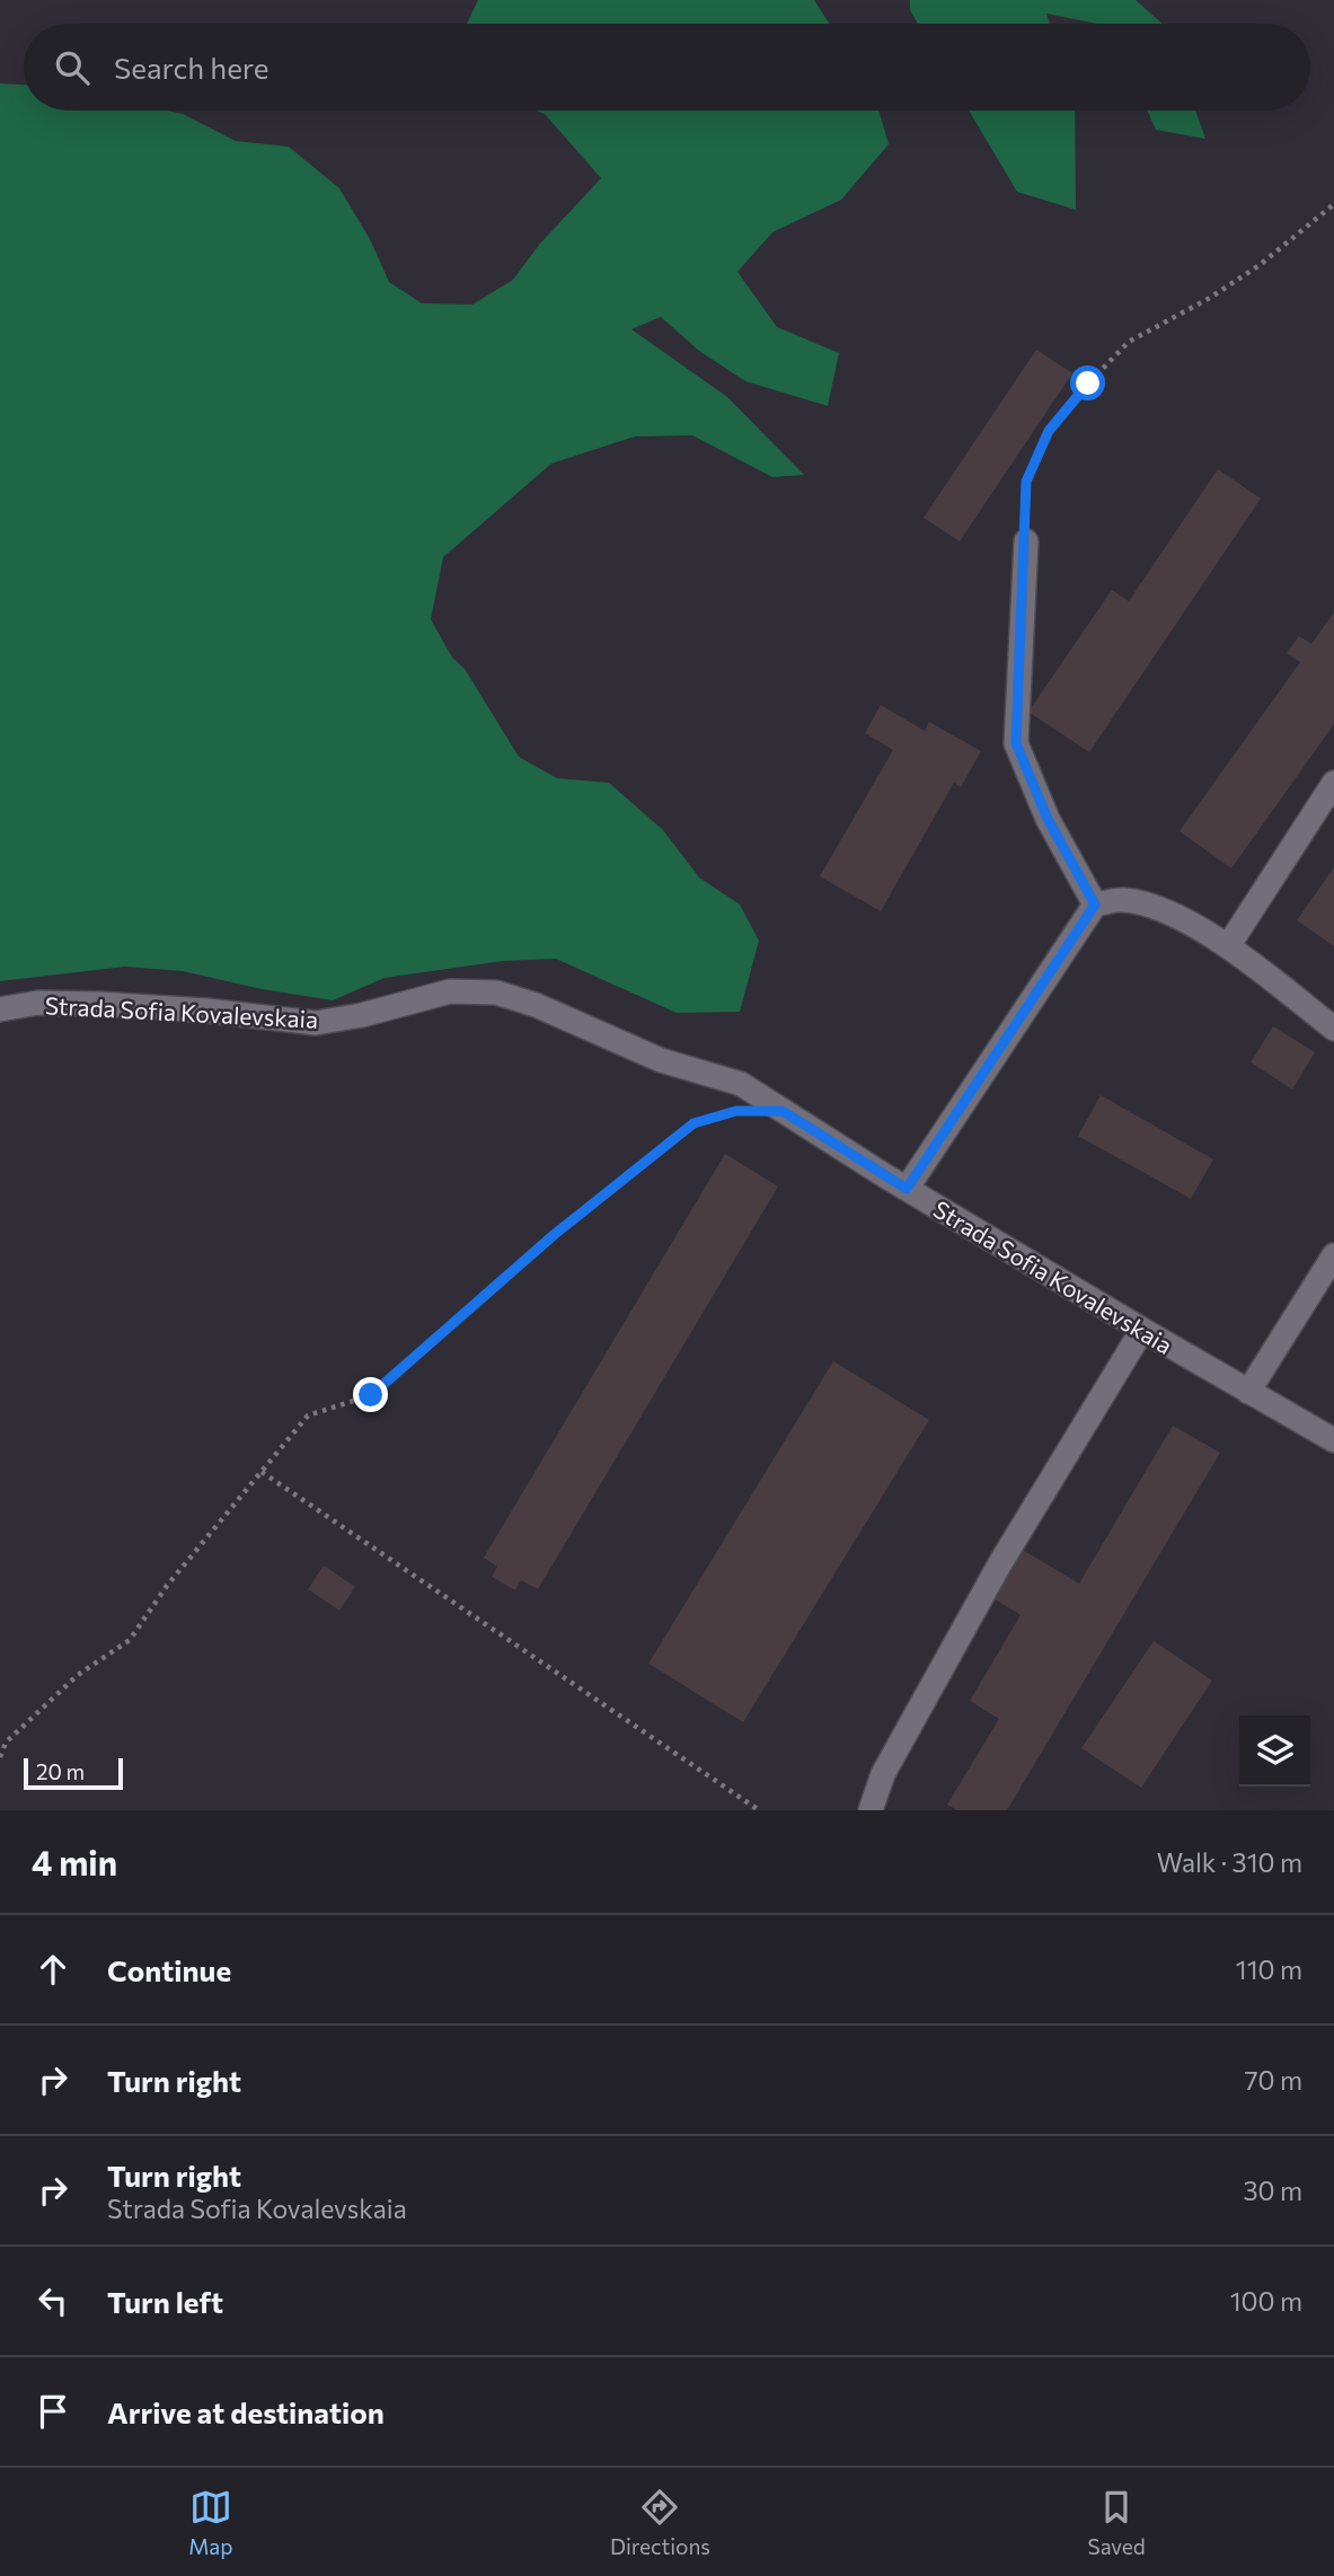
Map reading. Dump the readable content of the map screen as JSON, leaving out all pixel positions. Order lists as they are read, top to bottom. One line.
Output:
{"streets":{"street":["Strada Sofia Kovalevskaia"]},"scale_bar":"20 m","page":{"search":"Search here","scale":"20 m","heading":["4 min","Walk · 310 m"],"list":[["Continue","110 m"],["Turn right","70 m"],["Turn right","Strada Sofia Kovalevskaia","30 m"],["Turn left","100 m"],"Arrive at destination"],"nav":["Map","Directions","Saved"]}}
